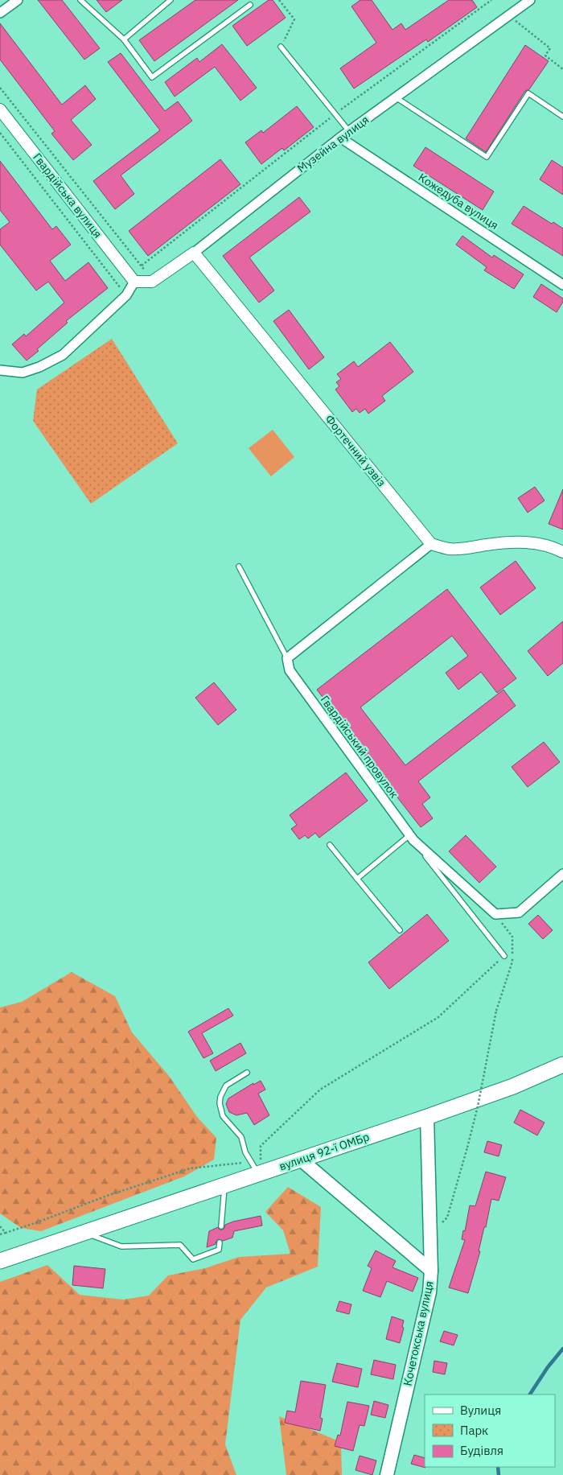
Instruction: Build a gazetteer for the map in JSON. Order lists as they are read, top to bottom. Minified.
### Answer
{"streets":{"highway":["вулиця 92-ї ОМБр"],"main road":["Кочетокська вулиця"],"street":["Музейна вулиця","Гвардійська вулиця","Кожедуба вулиця","Фортечний узвіз","Гвардійський провулок"]},"crossings":[["Музейна вулиця","Кожедуба вулиця"],["Музейна вулиця","Фортечний узвіз"],["вулиця 92-ї ОМБр","Кочетокська вулиця"]],"legend":["Вулиця","Парк","Будівля"]}
